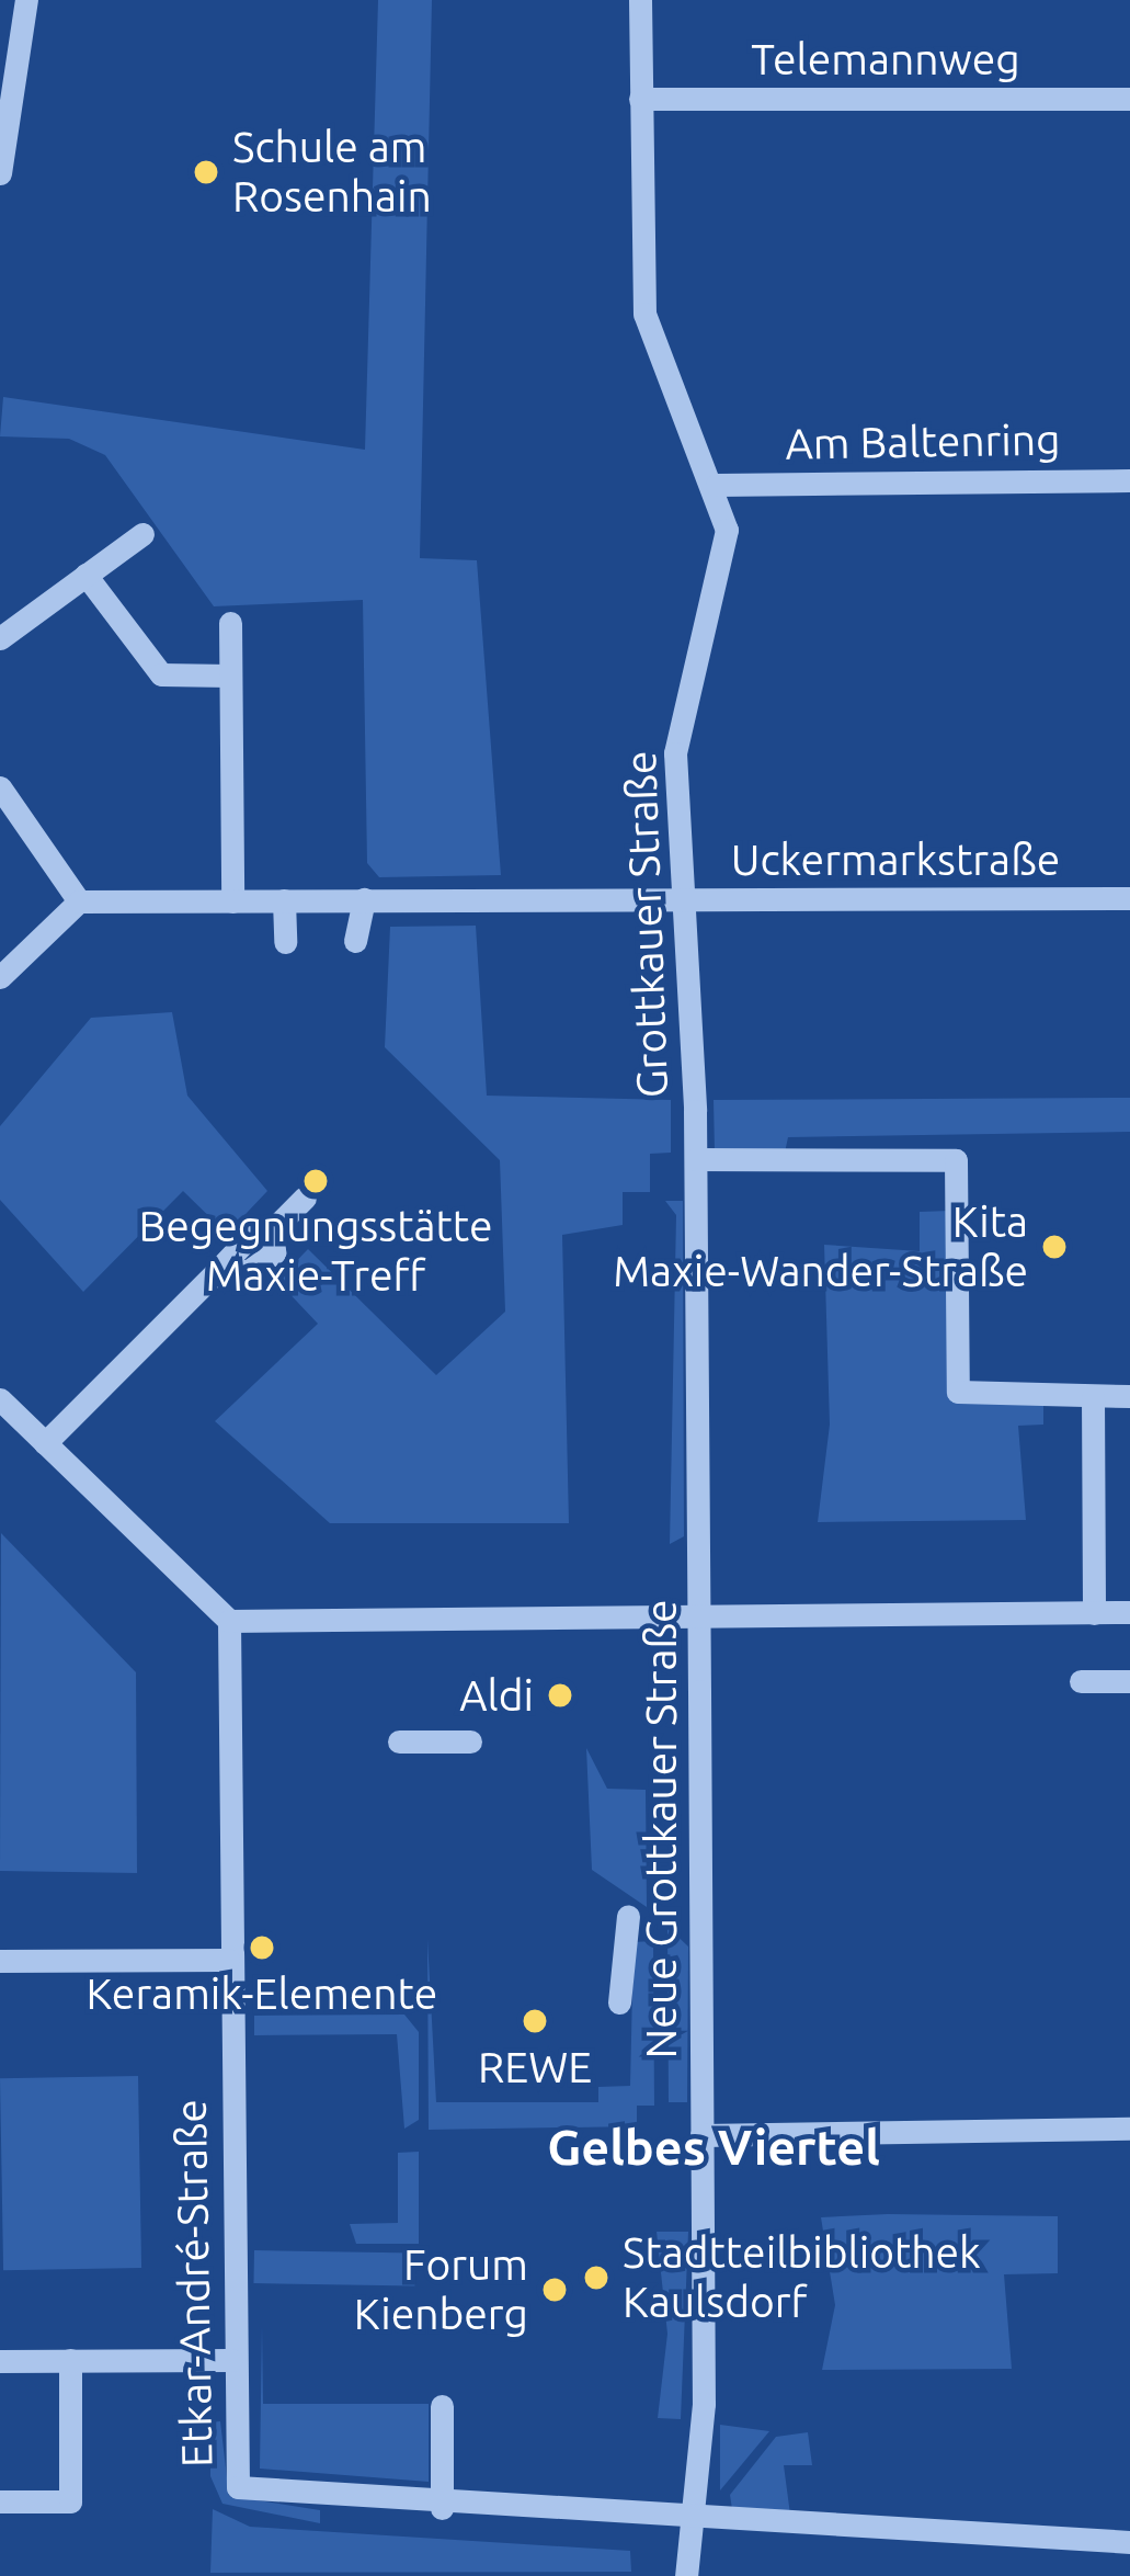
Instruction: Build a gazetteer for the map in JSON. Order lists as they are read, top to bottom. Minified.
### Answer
{"streets":{"street":["Telemannweg","Am Baltenring","Uckermarkstraße","Grottkauer Straße","Neue Grottkauer Straße","Etkar-André-Straße"]},"crossings":[["Telemannweg","Grottkauer Straße"],["Am Baltenring","Grottkauer Straße"],["Uckermarkstraße","Grottkauer Straße"],["Grottkauer Straße","Neue Grottkauer Straße"],["Neue Grottkauer Straße","Etkar-André-Straße"]],"districts":["Gelbes Viertel"],"places":["Schule am Rosenhain","Begegnungsstätte Maxie-Treff","Kita Maxie-Wander-Straße","Aldi","Keramik-Elemente","REWE","Stadtteilbibliothek Kaulsdorf","Forum Kienberg"]}
